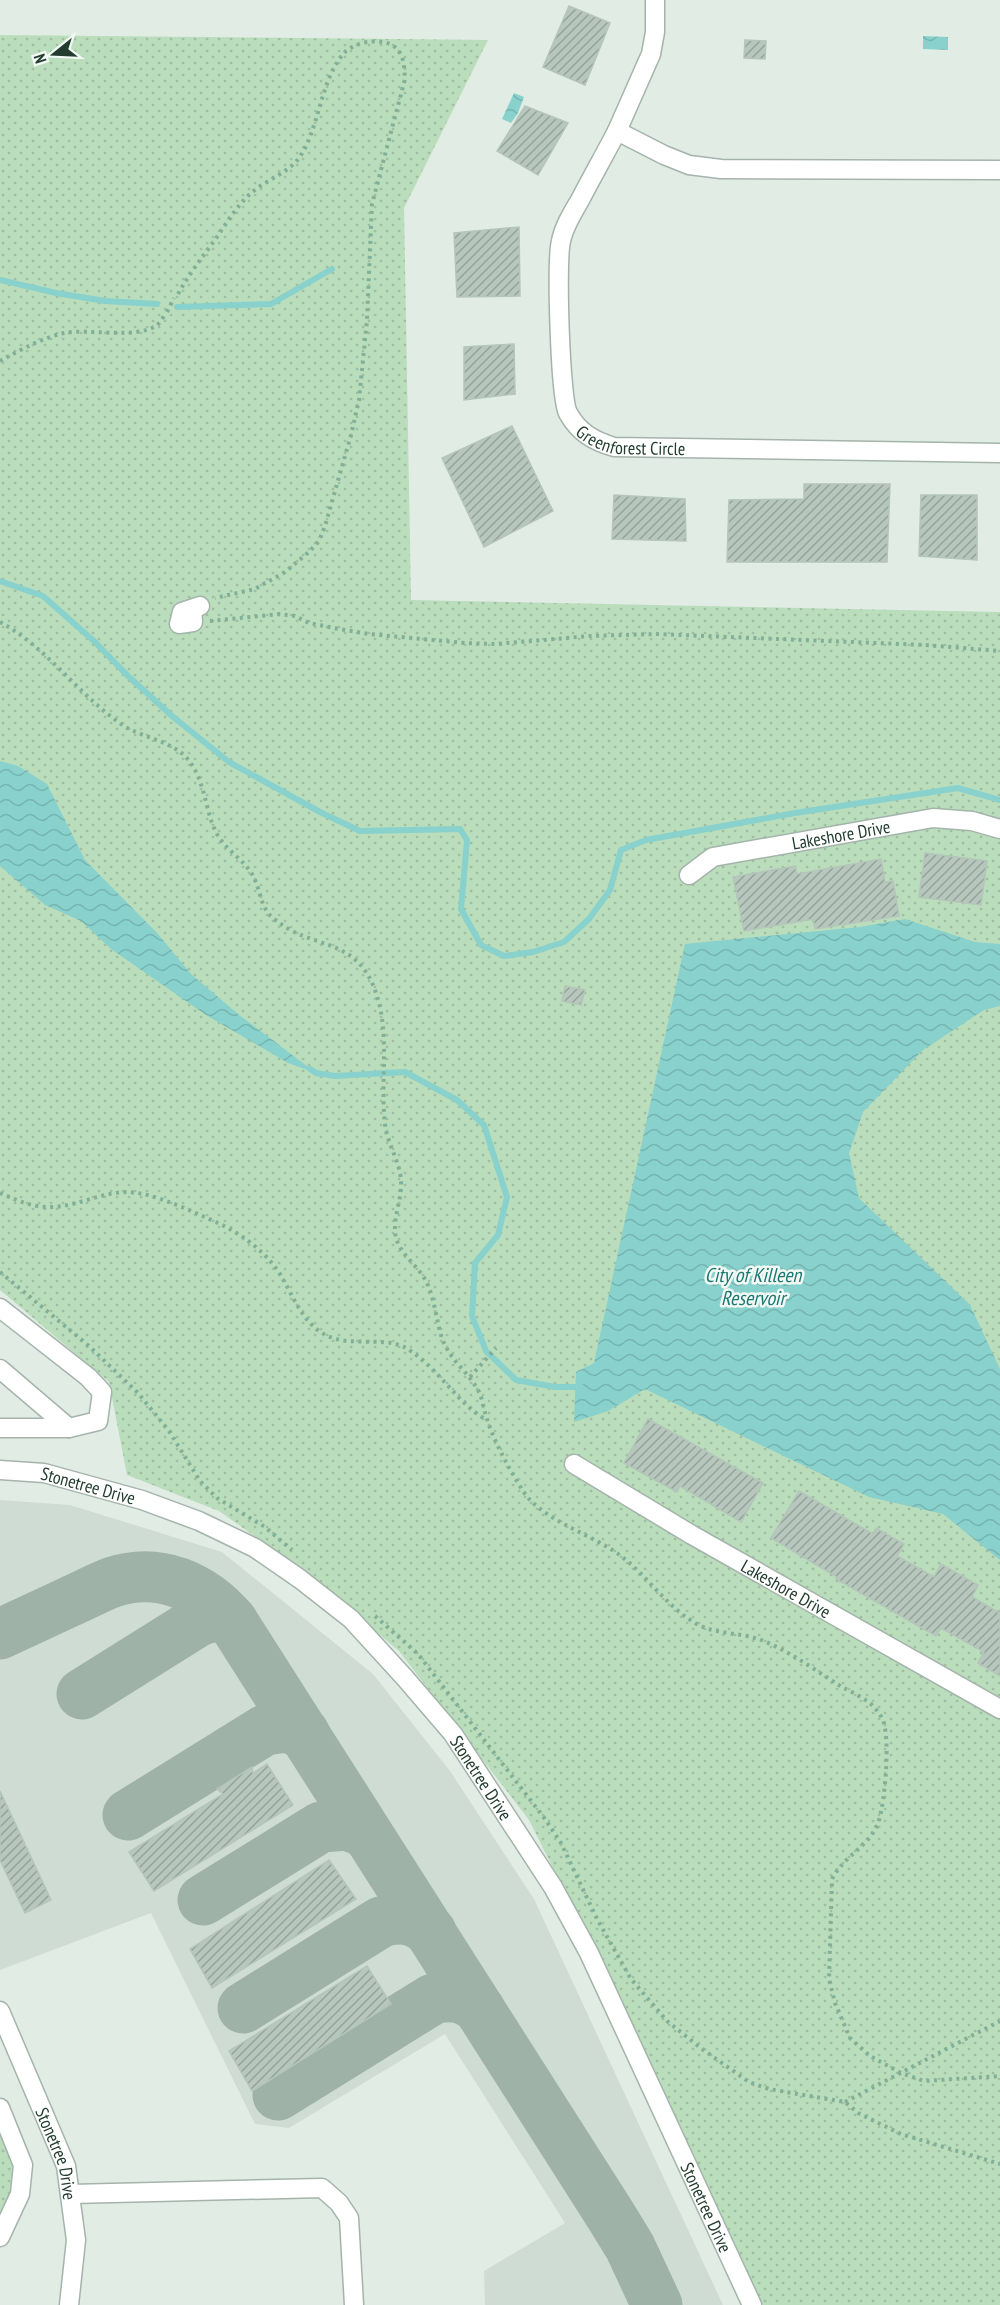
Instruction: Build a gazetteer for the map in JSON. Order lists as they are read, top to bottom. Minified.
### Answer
{"streets":{"street":["Greenforest Circle","Lakeshore Drive","Stonetree Drive"]},"water":["City of Killeen Reservoir"],"north":"left"}
